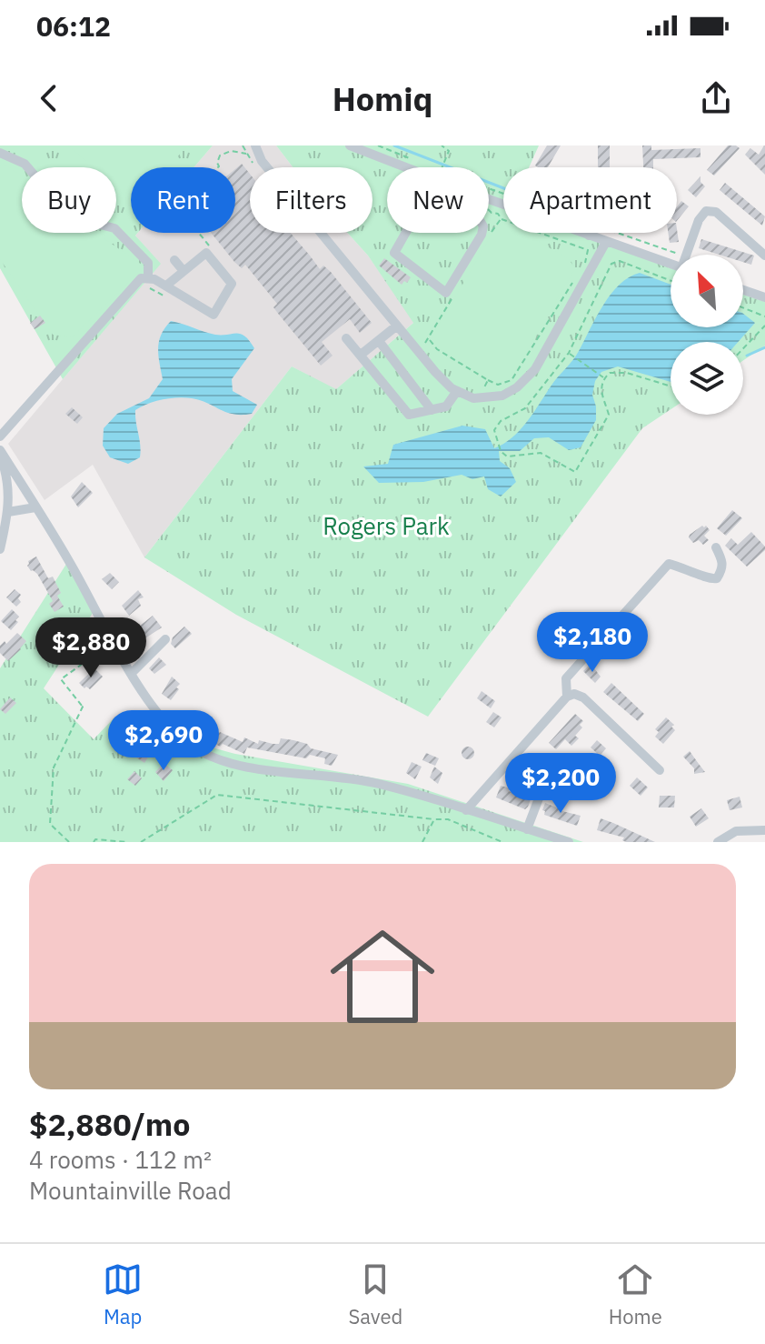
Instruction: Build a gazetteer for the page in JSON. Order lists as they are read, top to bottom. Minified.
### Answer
{"parks":["Rogers Park"],"north":"top left","page":{"status":"06:12","header":"Homiq","chip":["Buy","Rent","Filters","New","Apartment"],"price":["$2,180","$2,880","$2,690","$2,200"],"list":[{"name":"$2,880/mo","note":"4 rooms · 112 m² · Mountainville Road"}],"tabs":["Map","Saved","Home"]}}
